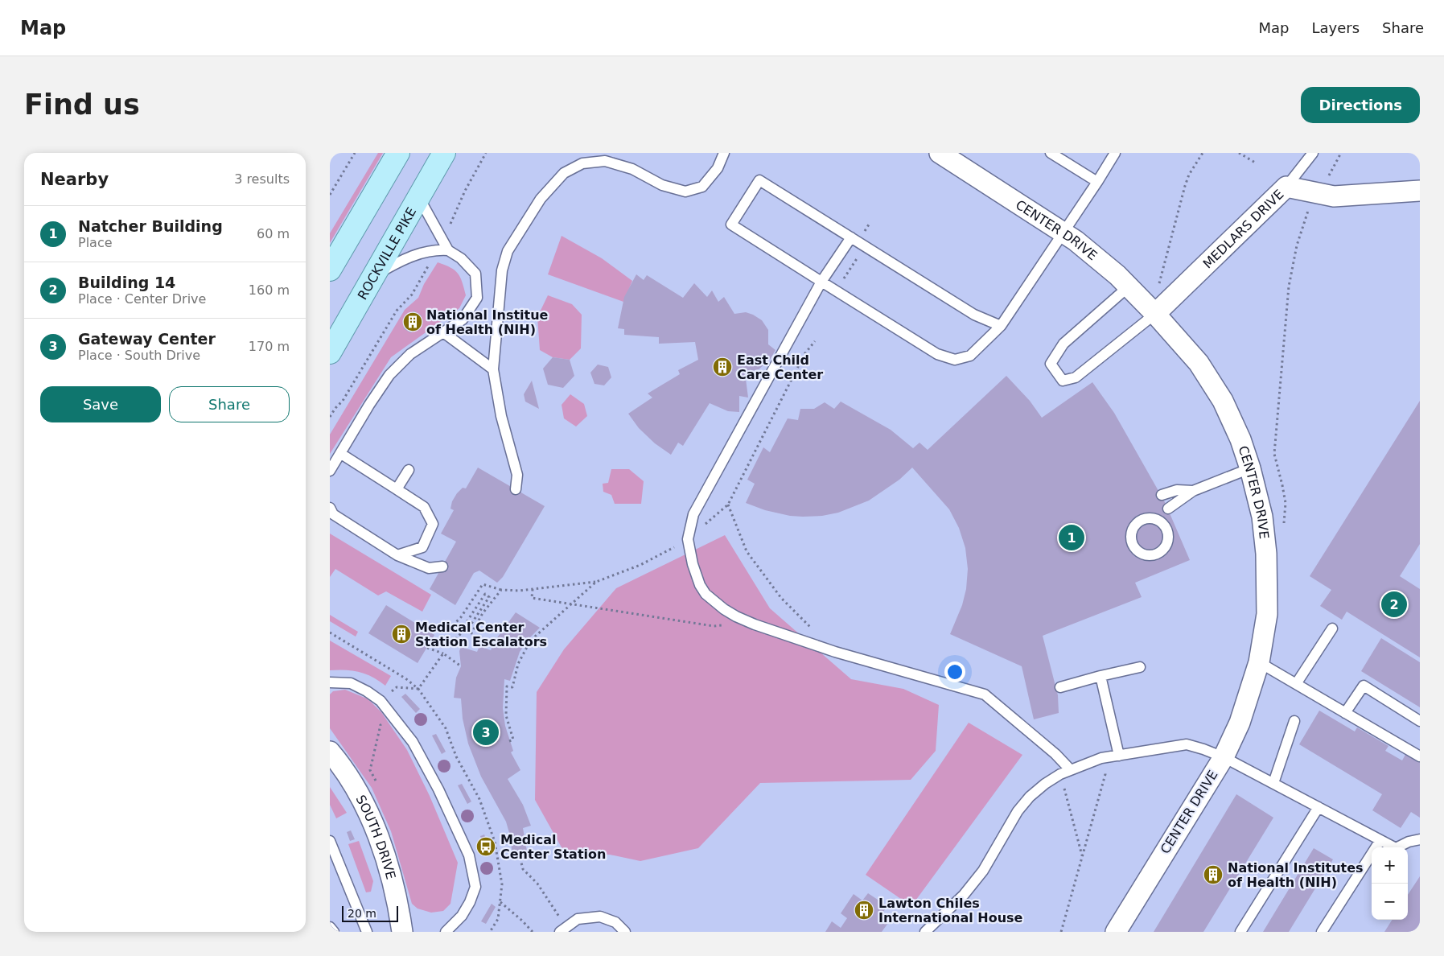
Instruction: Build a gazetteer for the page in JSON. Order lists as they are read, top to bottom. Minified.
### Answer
{"streets":{"main road":["ROCKVILLE PIKE"],"street":["MEDLARS DRIVE","CENTER DRIVE","SOUTH DRIVE"]},"crossings":[["MEDLARS DRIVE","CENTER DRIVE"]],"places":{"building":["National Institue of Health (NIH)","East Child Care Center","Medical Center Station Escalators","National Institutes of Health (NIH)","Lawton Chiles International House"],"bus stop":["Medical Center Station"]},"scale_bar":"20 m","page":{"header":"Map","nav":["Map","Layers","Share"],"buttons":["Directions",["Save","Share"]],"title":"Find us","heading":["Nearby","3 results"],"list":[{"mark":"1","name":"Natcher Building","note":"Place","value":"60 m"},{"mark":"2","name":"Building 14","note":"Place · Center Drive","value":"160 m"},{"mark":"3","name":"Gateway Center","note":"Place · South Drive","value":"170 m"}],"pins":["1","2","3"],"map_buttons":["+","−"],"scale":"20 m"}}
